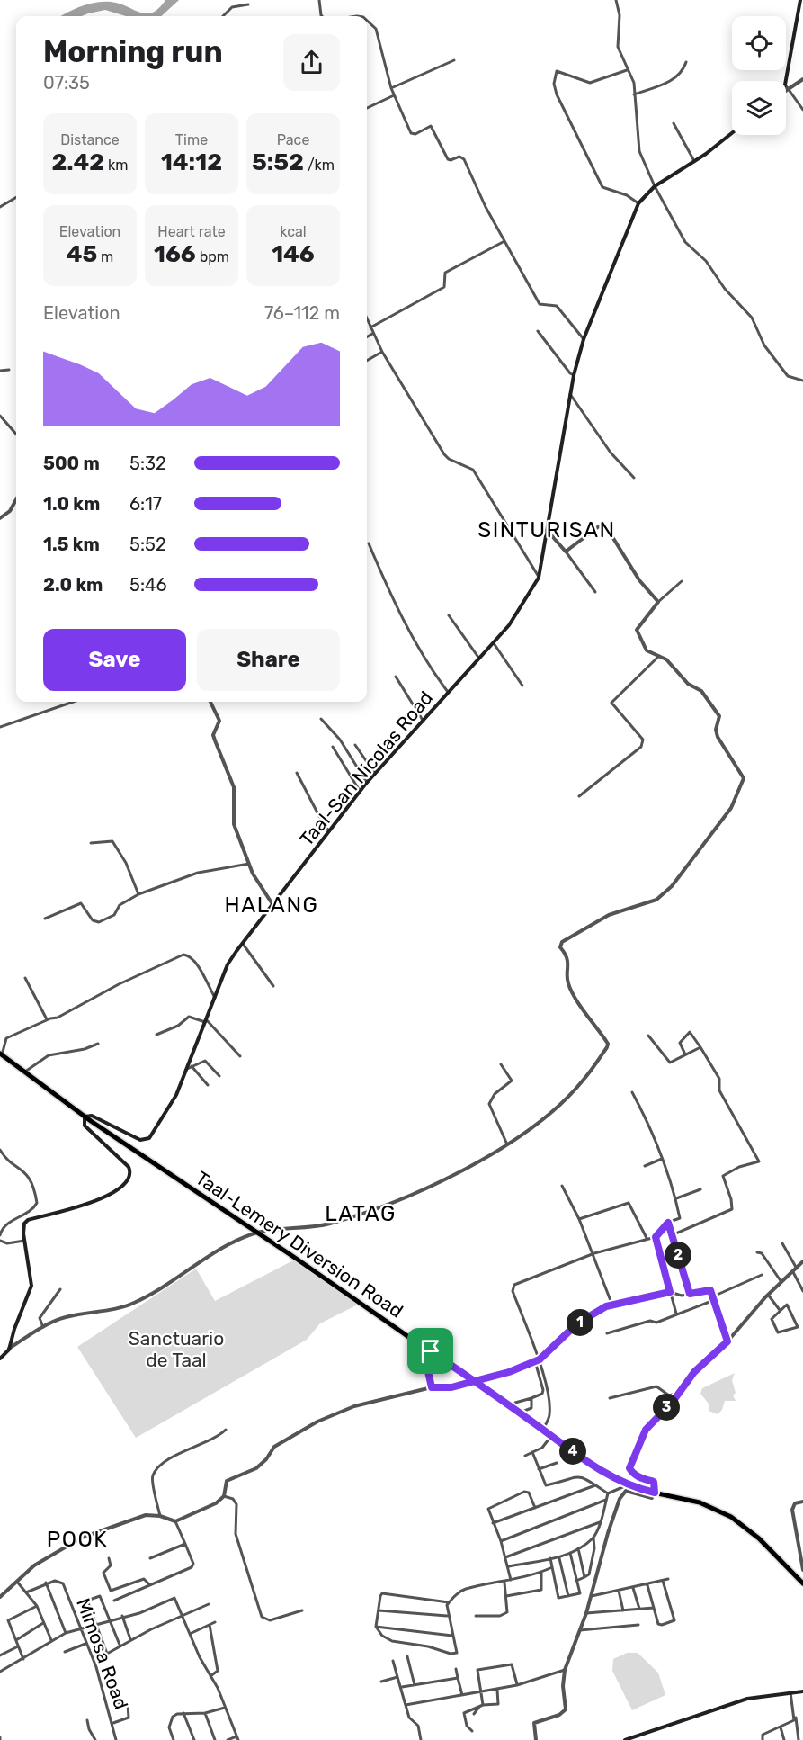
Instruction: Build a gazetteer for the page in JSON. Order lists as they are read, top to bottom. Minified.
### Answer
{"streets":{"main road":["Taal-San Nicolas Road","Taal-Lemery Diversion Road"],"street":["Mimosa Road"]},"crossings":[["Taal-San Nicolas Road","Taal-Lemery Diversion Road"]],"districts":["SINTURISAN","HALANG","LATAG","POOK"],"parks":["Sanctuario de Taal"],"page":{"heading":["Morning run","07:35"],"stats":[["Distance","2.42 km"],["Time","14:12"],["Pace","5:52 /km"],["Elevation","45 m"],["Heart rate","166 bpm"],["kcal","146"]],"chart":["Elevation","76–112 m"],"list":[{"name":"500 m","note":"5:32"},{"name":"1.0 km","note":"6:17"},{"name":"1.5 km","note":"5:52"},{"name":"2.0 km","note":"5:46"}],"buttons":["Save","Share"],"pins":["2","1","3","4"]}}
